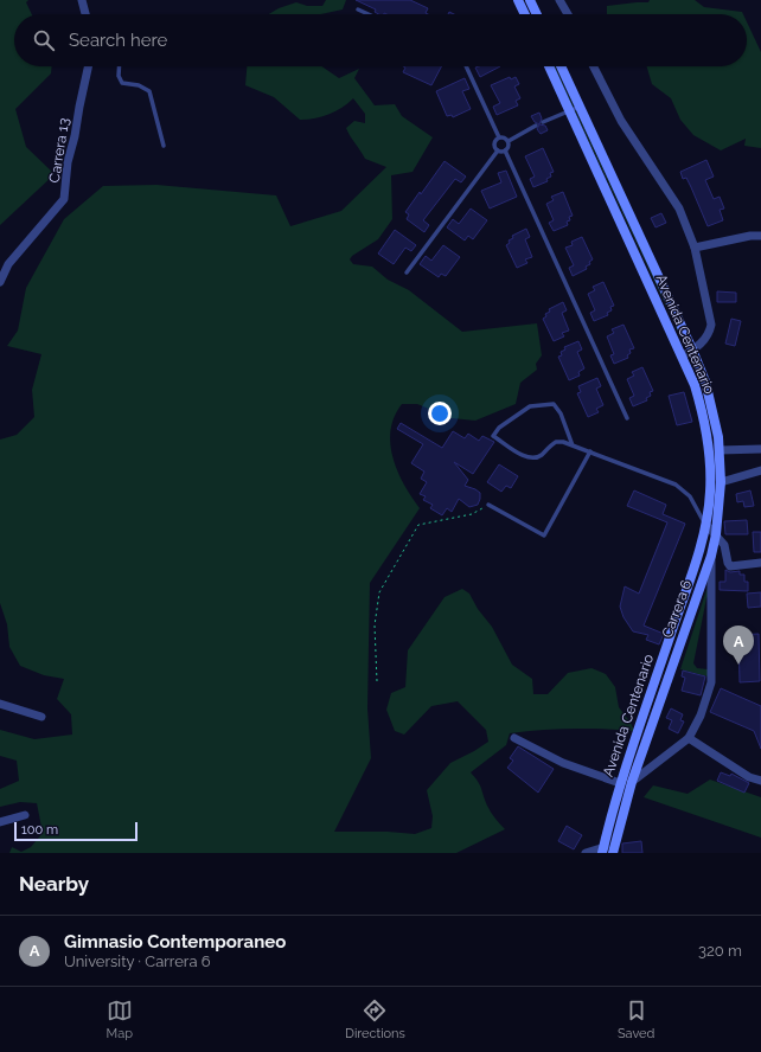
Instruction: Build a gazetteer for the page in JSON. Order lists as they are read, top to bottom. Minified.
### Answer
{"streets":{"main road":["Avenida Centenario","Carrera 6"],"street":["Carrera 13"]},"scale_bar":"100 m","page":{"search":"Search here","pins":"A","scale":"100 m","heading":"Nearby","list":[{"mark":"A","name":"Gimnasio Contemporaneo","note":"University · Carrera 6","value":"320 m"}],"nav":["Map","Directions","Saved"]}}
